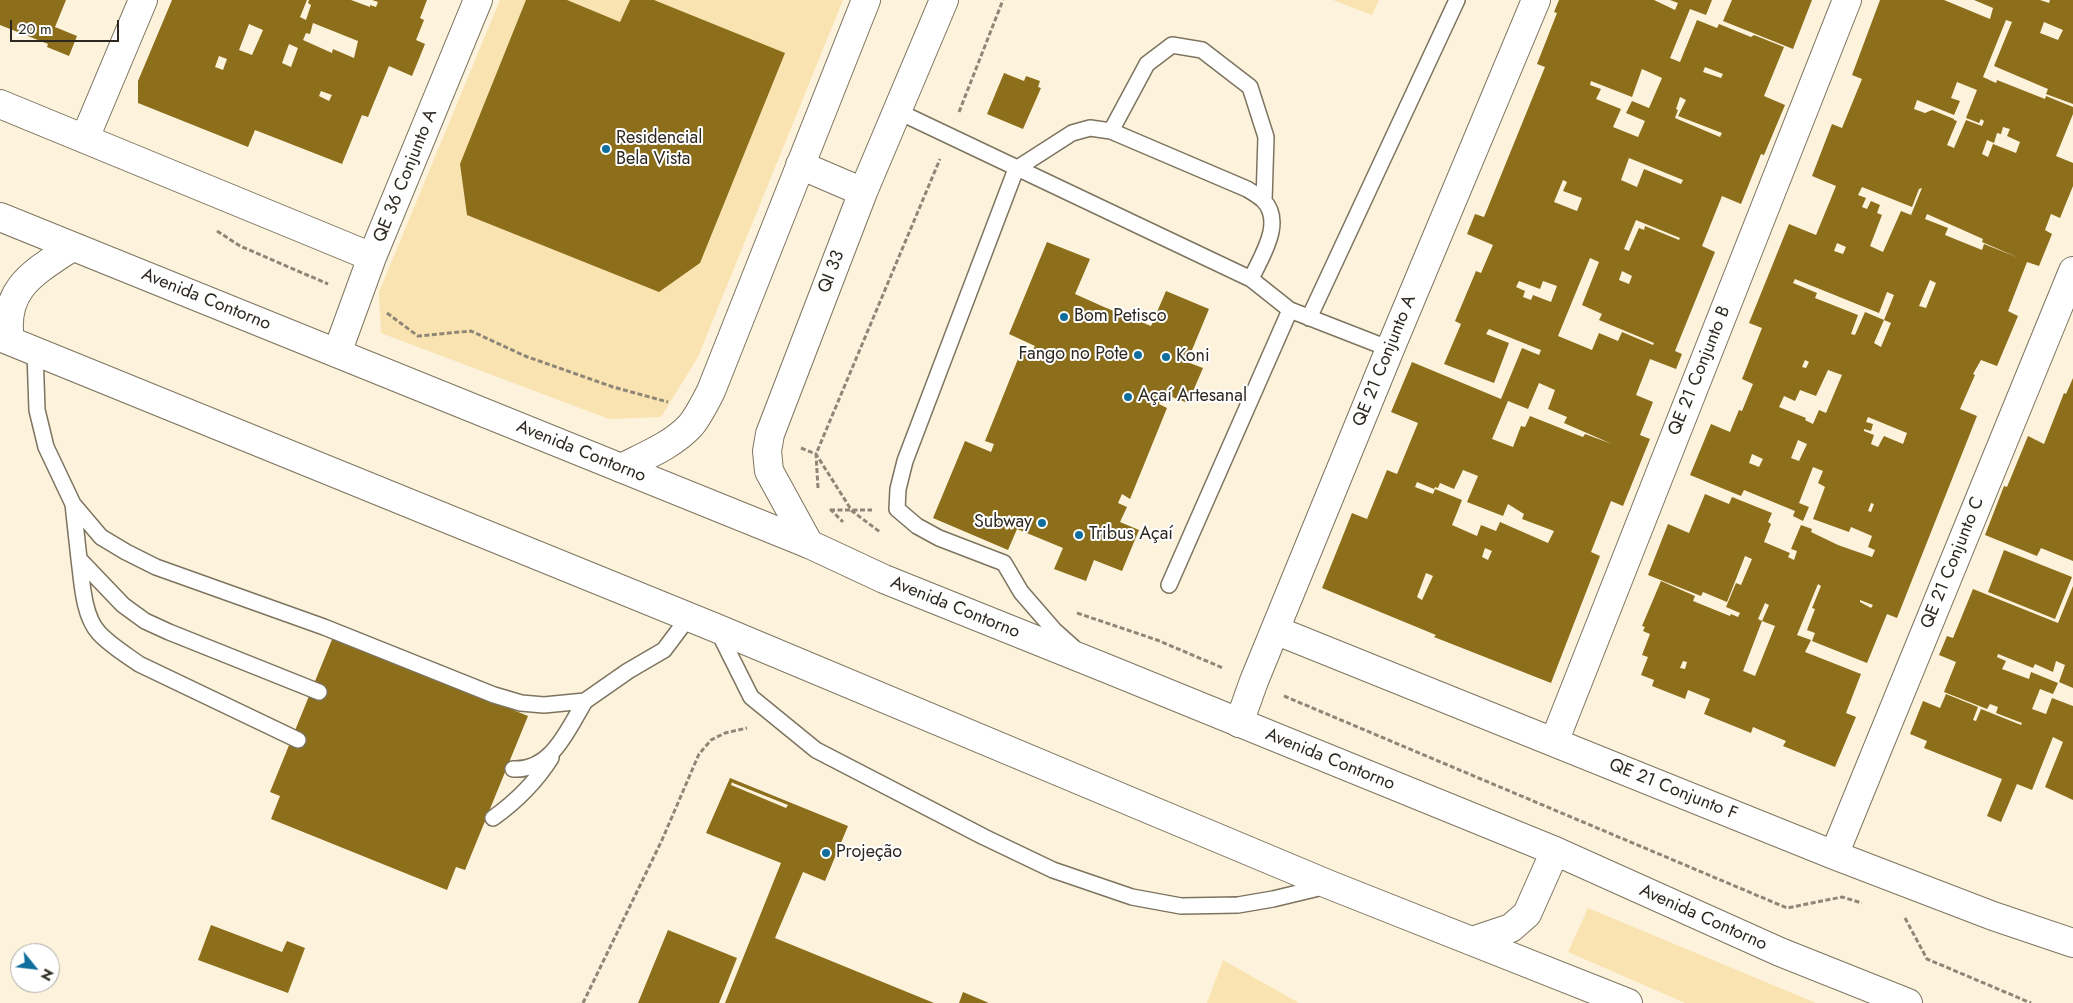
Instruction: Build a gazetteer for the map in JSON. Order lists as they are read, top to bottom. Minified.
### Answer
{"streets":{"street":["QE 36 Conjunto A","QI 33","Avenida Contorno","QE 21 Conjunto A","QE 21 Conjunto B","QE 21 Conjunto C","QE 21 Conjunto F"]},"crossings":[["QE 36 Conjunto A","Avenida Contorno"],["QI 33","Avenida Contorno"],["Avenida Contorno","QE 21 Conjunto A"],["QE 21 Conjunto A","QE 21 Conjunto F"],["QE 21 Conjunto B","QE 21 Conjunto F"],["QE 21 Conjunto C","QE 21 Conjunto F"]],"places":["Residencial Bela Vista","Bom Petisco","Fango no Pote","Koni","Açaí Artesanal","Subway","Tribus Açaí","Projeção"],"scale_bar":"20 m","north":"bottom right"}
